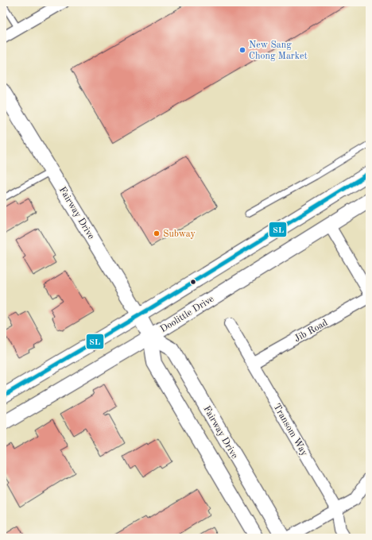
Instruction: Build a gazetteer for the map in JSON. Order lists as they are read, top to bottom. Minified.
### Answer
{"streets":{"street":["Fairway Drive","Doolittle Drive","Jib Road","Transom Way"]},"crossings":[["Fairway Drive","Doolittle Drive"],["Jib Road","Transom Way"]],"places":["New Sang Chong Market","Subway"],"lines":["transit line SL"]}
